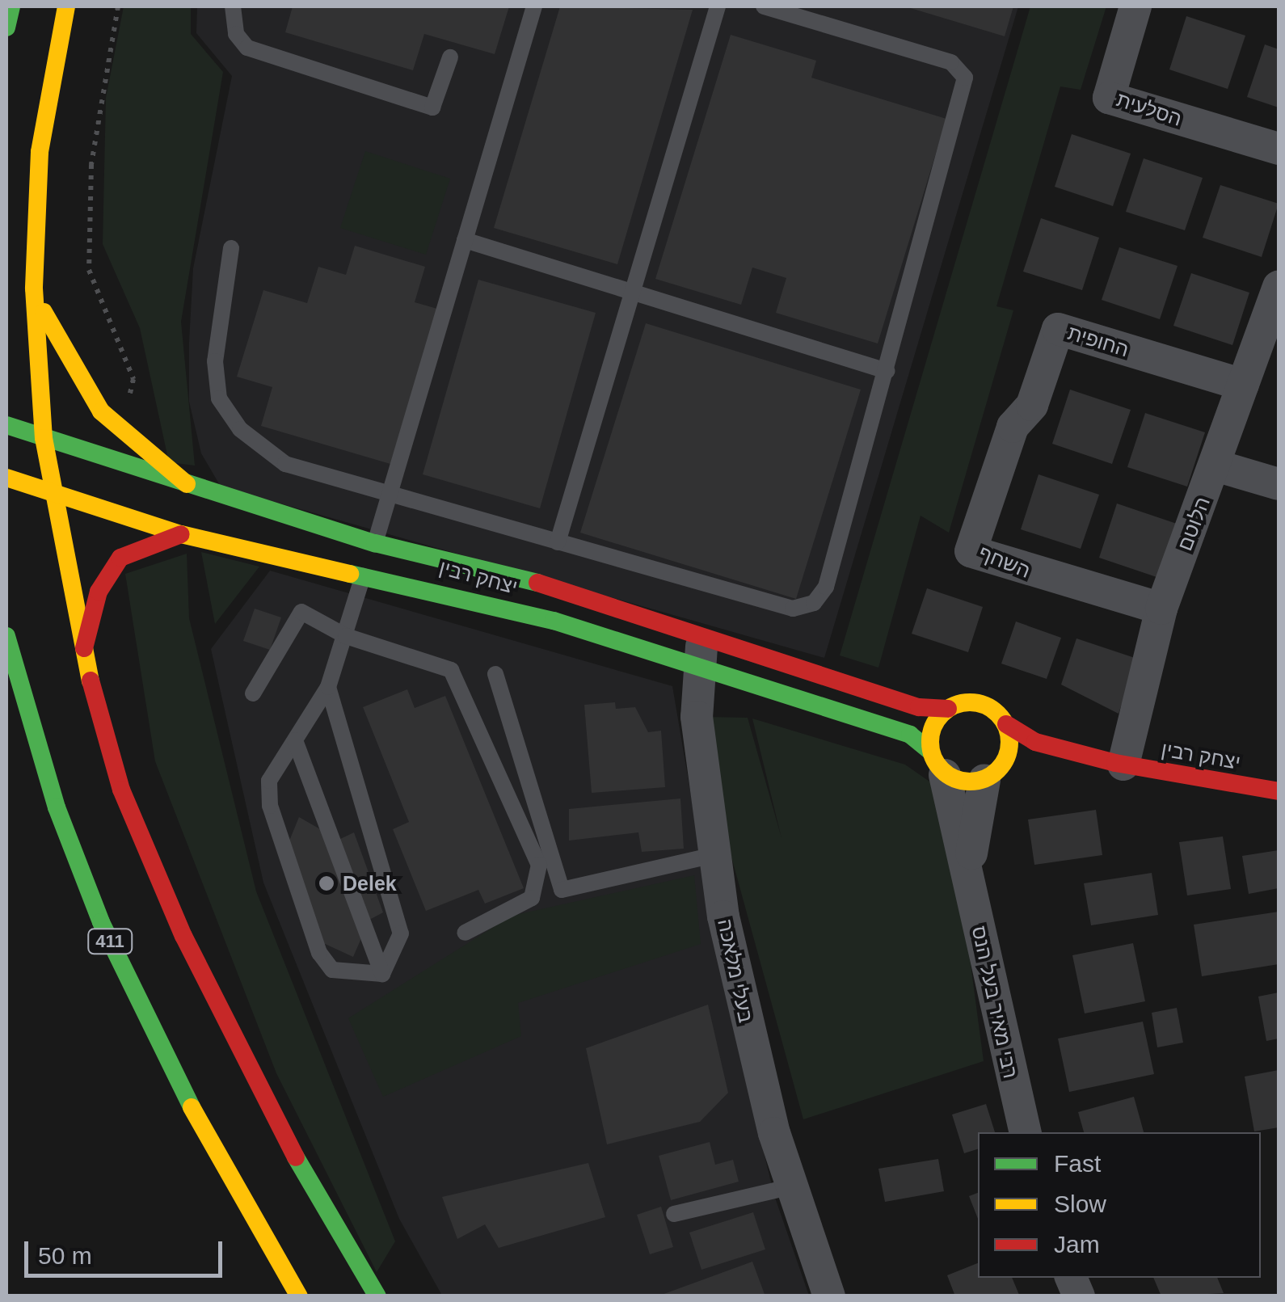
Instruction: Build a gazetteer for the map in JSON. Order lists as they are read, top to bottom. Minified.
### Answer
{"streets":{"street":["הסלעית","החופית","הלוטם","השחף","יצחק רבין","411","בעלי מלאכה","רבי מאיר בעל הנס"]},"crossings":[["החופית","הלוטם"],["החופית","השחף"],["הלוטם","השחף"],["הלוטם","יצחק רבין"],["יצחק רבין","בעלי מלאכה"],["יצחק רבין","רבי מאיר בעל הנס"]],"places":["Delek"],"legend":["Fast","Slow","Jam"],"scale_bar":"50 m"}
